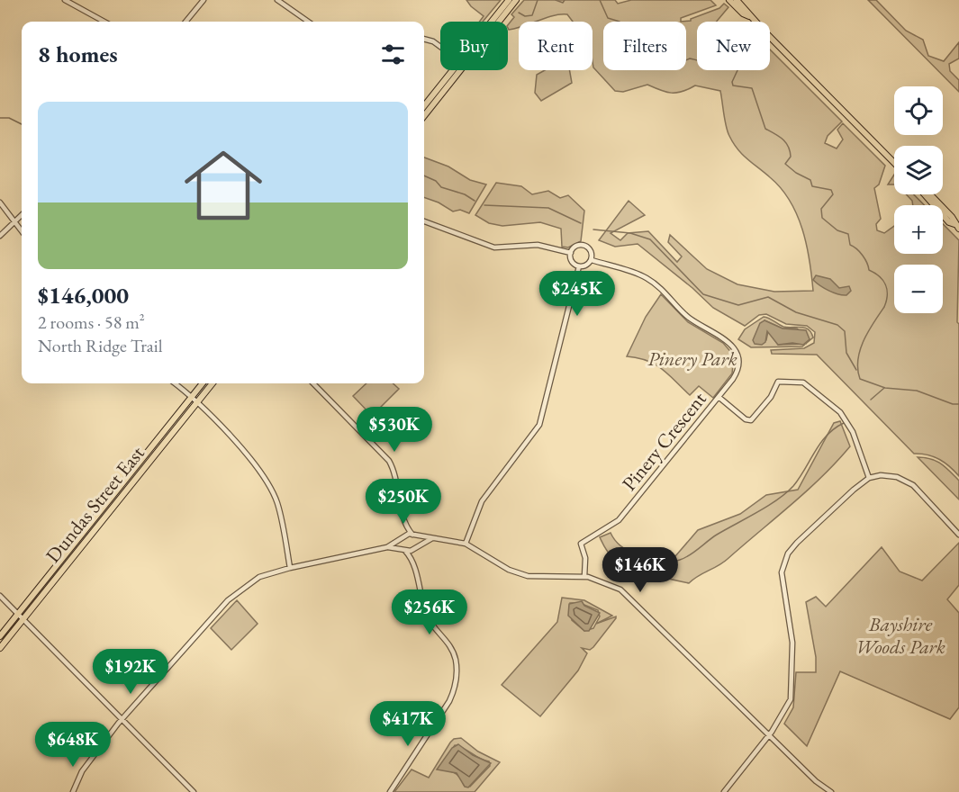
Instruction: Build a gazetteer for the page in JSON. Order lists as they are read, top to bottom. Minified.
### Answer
{"streets":{"main road":["Dundas Street East"],"street":["Pinery Crescent"]},"parks":["Pinery Park","Bayshire Woods Park"],"page":{"chip":["Buy","Rent","Filters","New"],"heading":"8 homes","map_buttons":["+","−"],"list":[{"name":"$146,000","note":"2 rooms · 58 m² · North Ridge Trail"}],"price":["$245K","$530K","$250K","$146K","$256K","$192K","$417K","$648K"]}}
